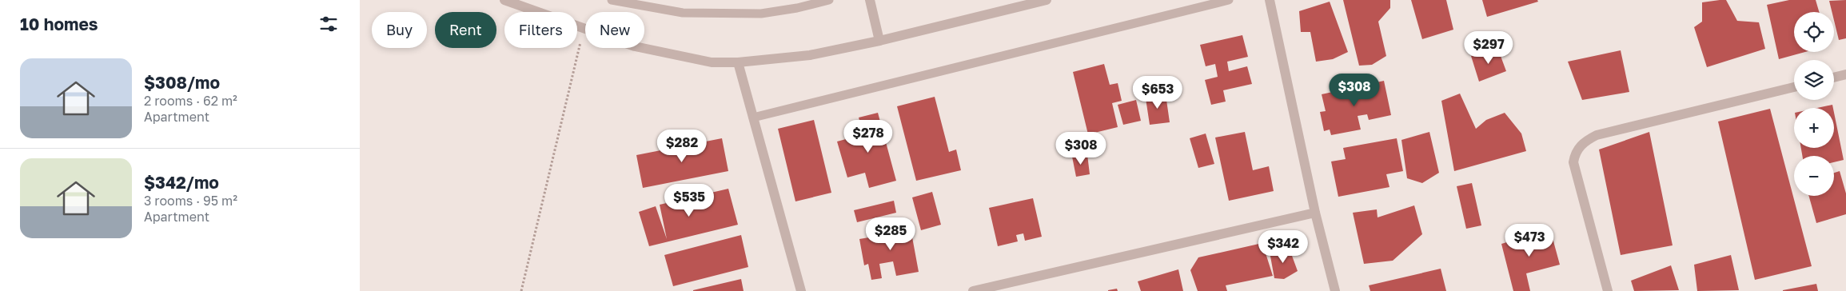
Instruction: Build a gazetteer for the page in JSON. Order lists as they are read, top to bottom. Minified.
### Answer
{"page":{"heading":"10 homes","map_buttons":["+","−"],"chip":["Buy","Rent","Filters","New"],"price":["$297","$308","$653","$278","$282","$308","$535","$285","$473","$342"],"list":[{"name":"$308/mo","note":"2 rooms · 62 m² · Apartment"},{"name":"$342/mo","note":"3 rooms · 95 m² · Apartment"}]}}
